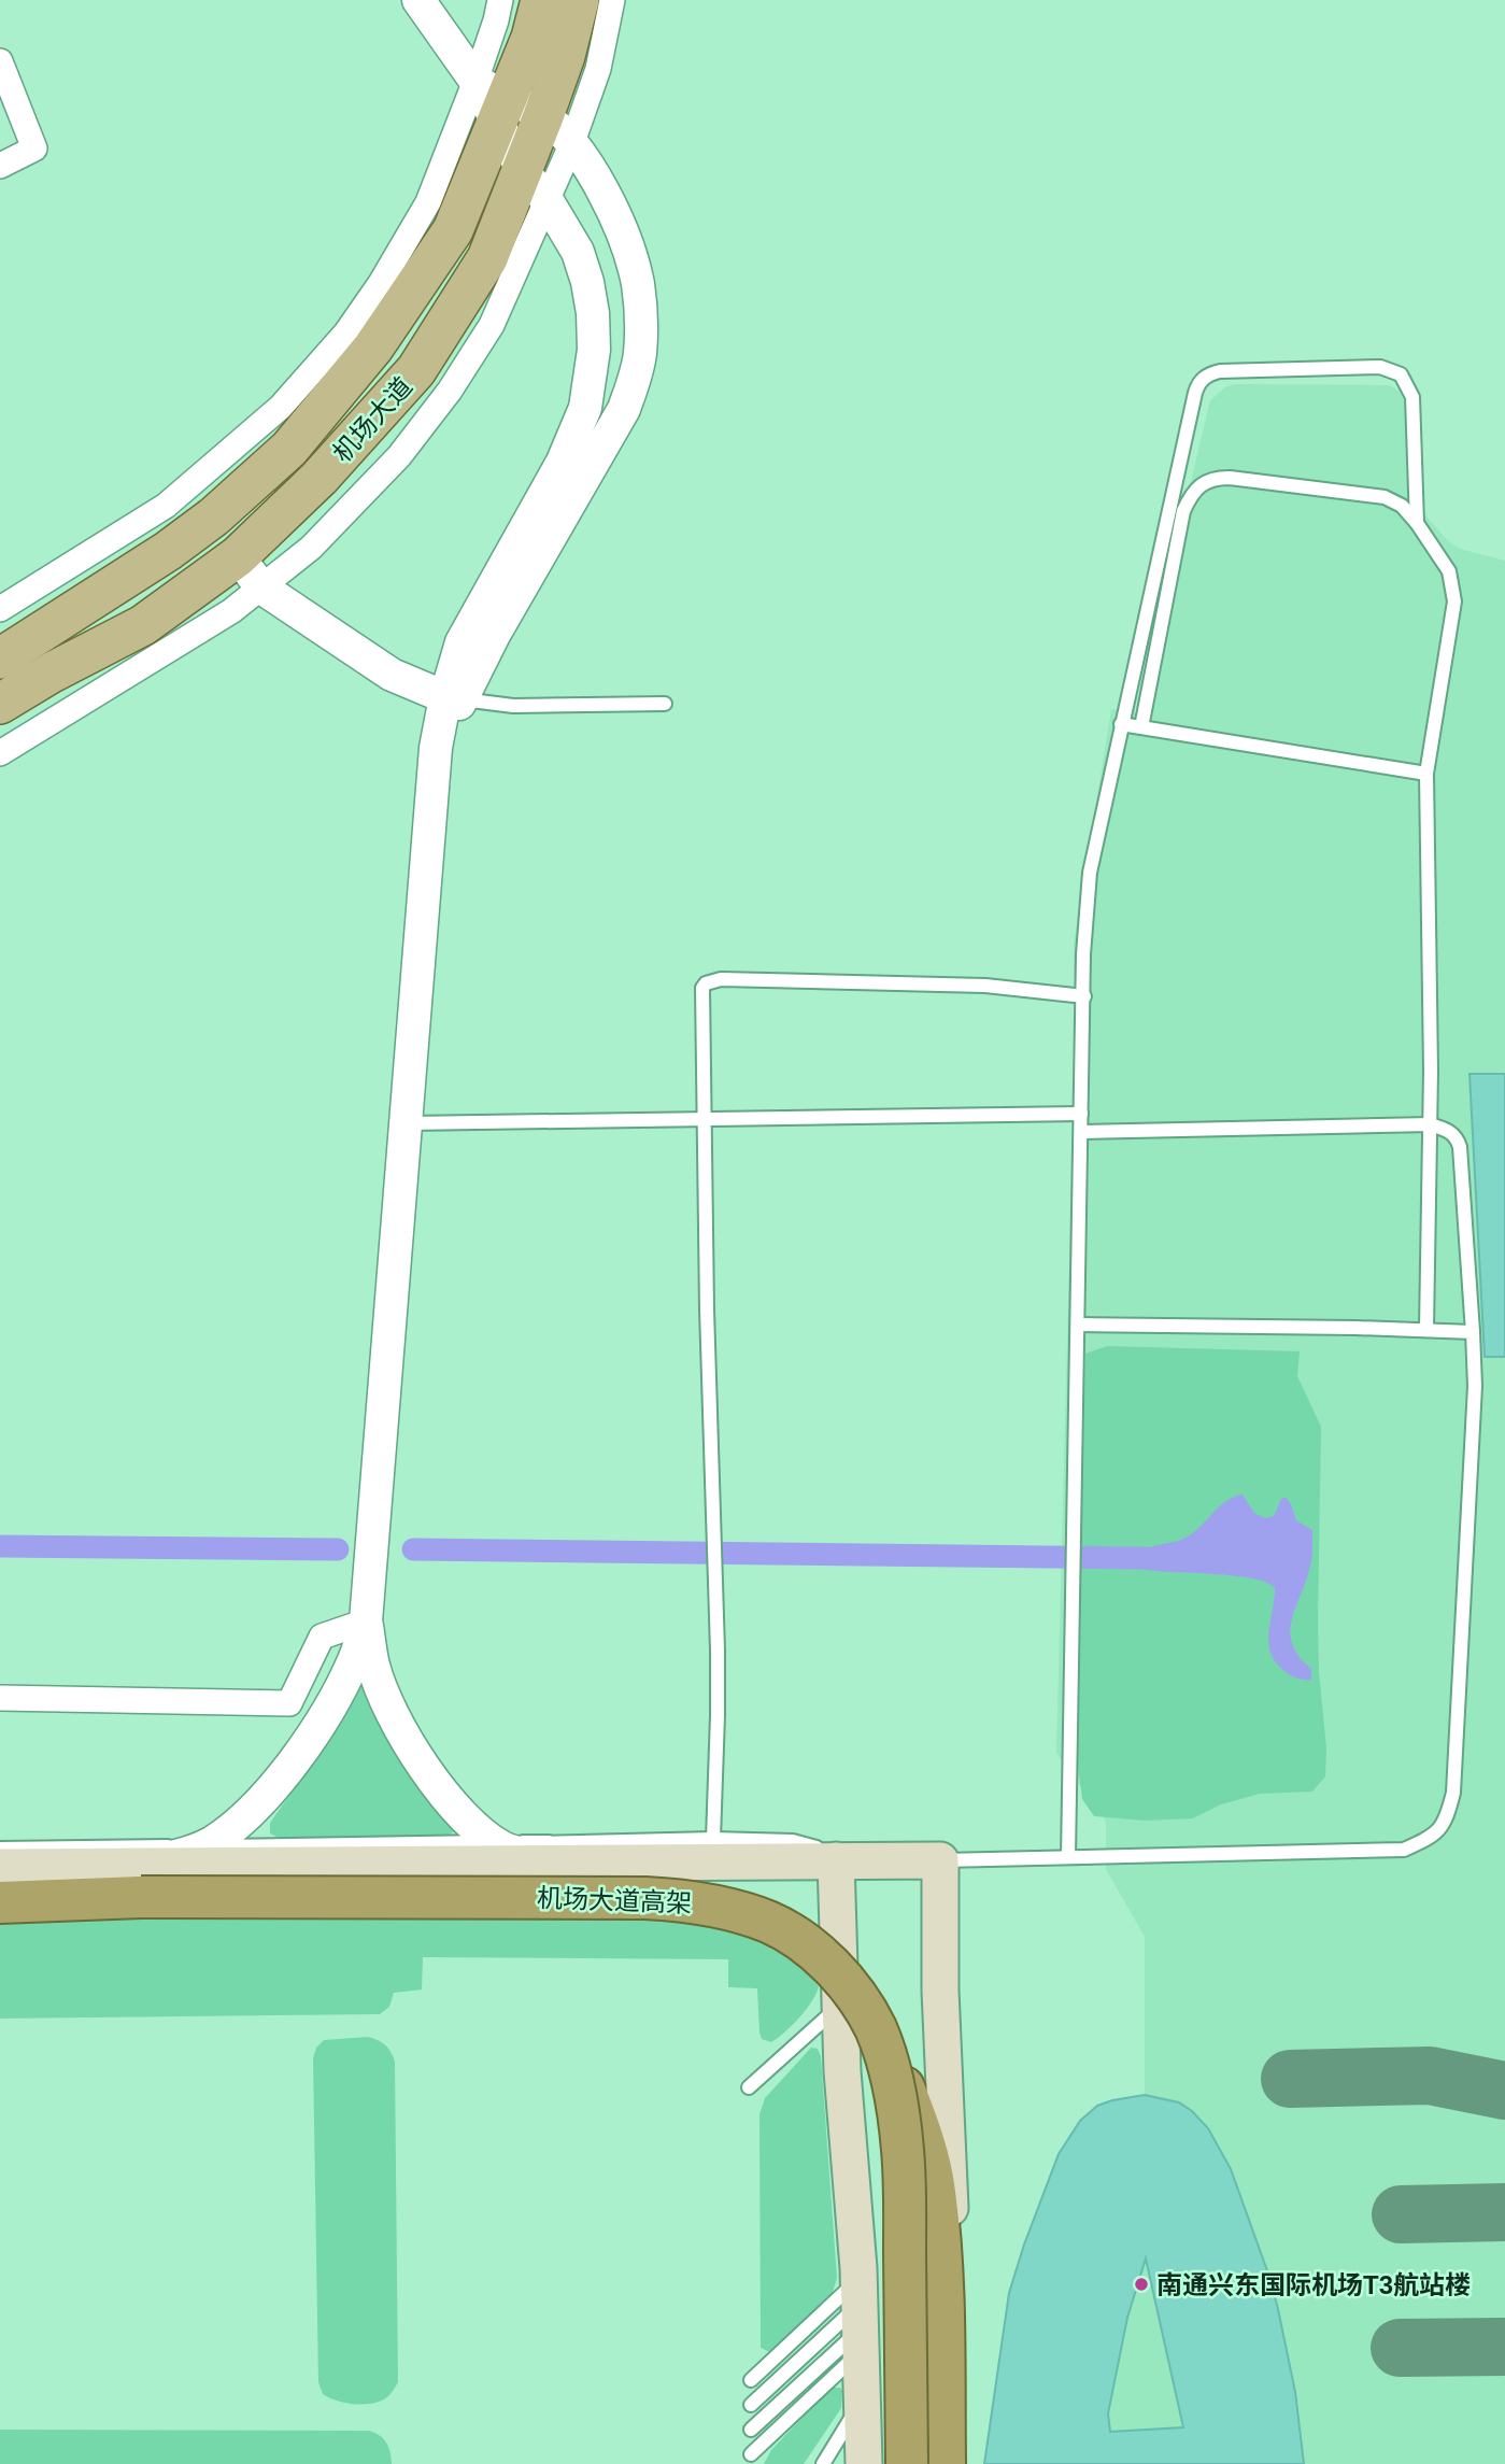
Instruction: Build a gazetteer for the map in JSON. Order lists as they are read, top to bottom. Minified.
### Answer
{"streets":{"highway":["机场大道高架"],"main road":["机场大道"]},"places":["南通兴东国际机场T3航站楼"]}
